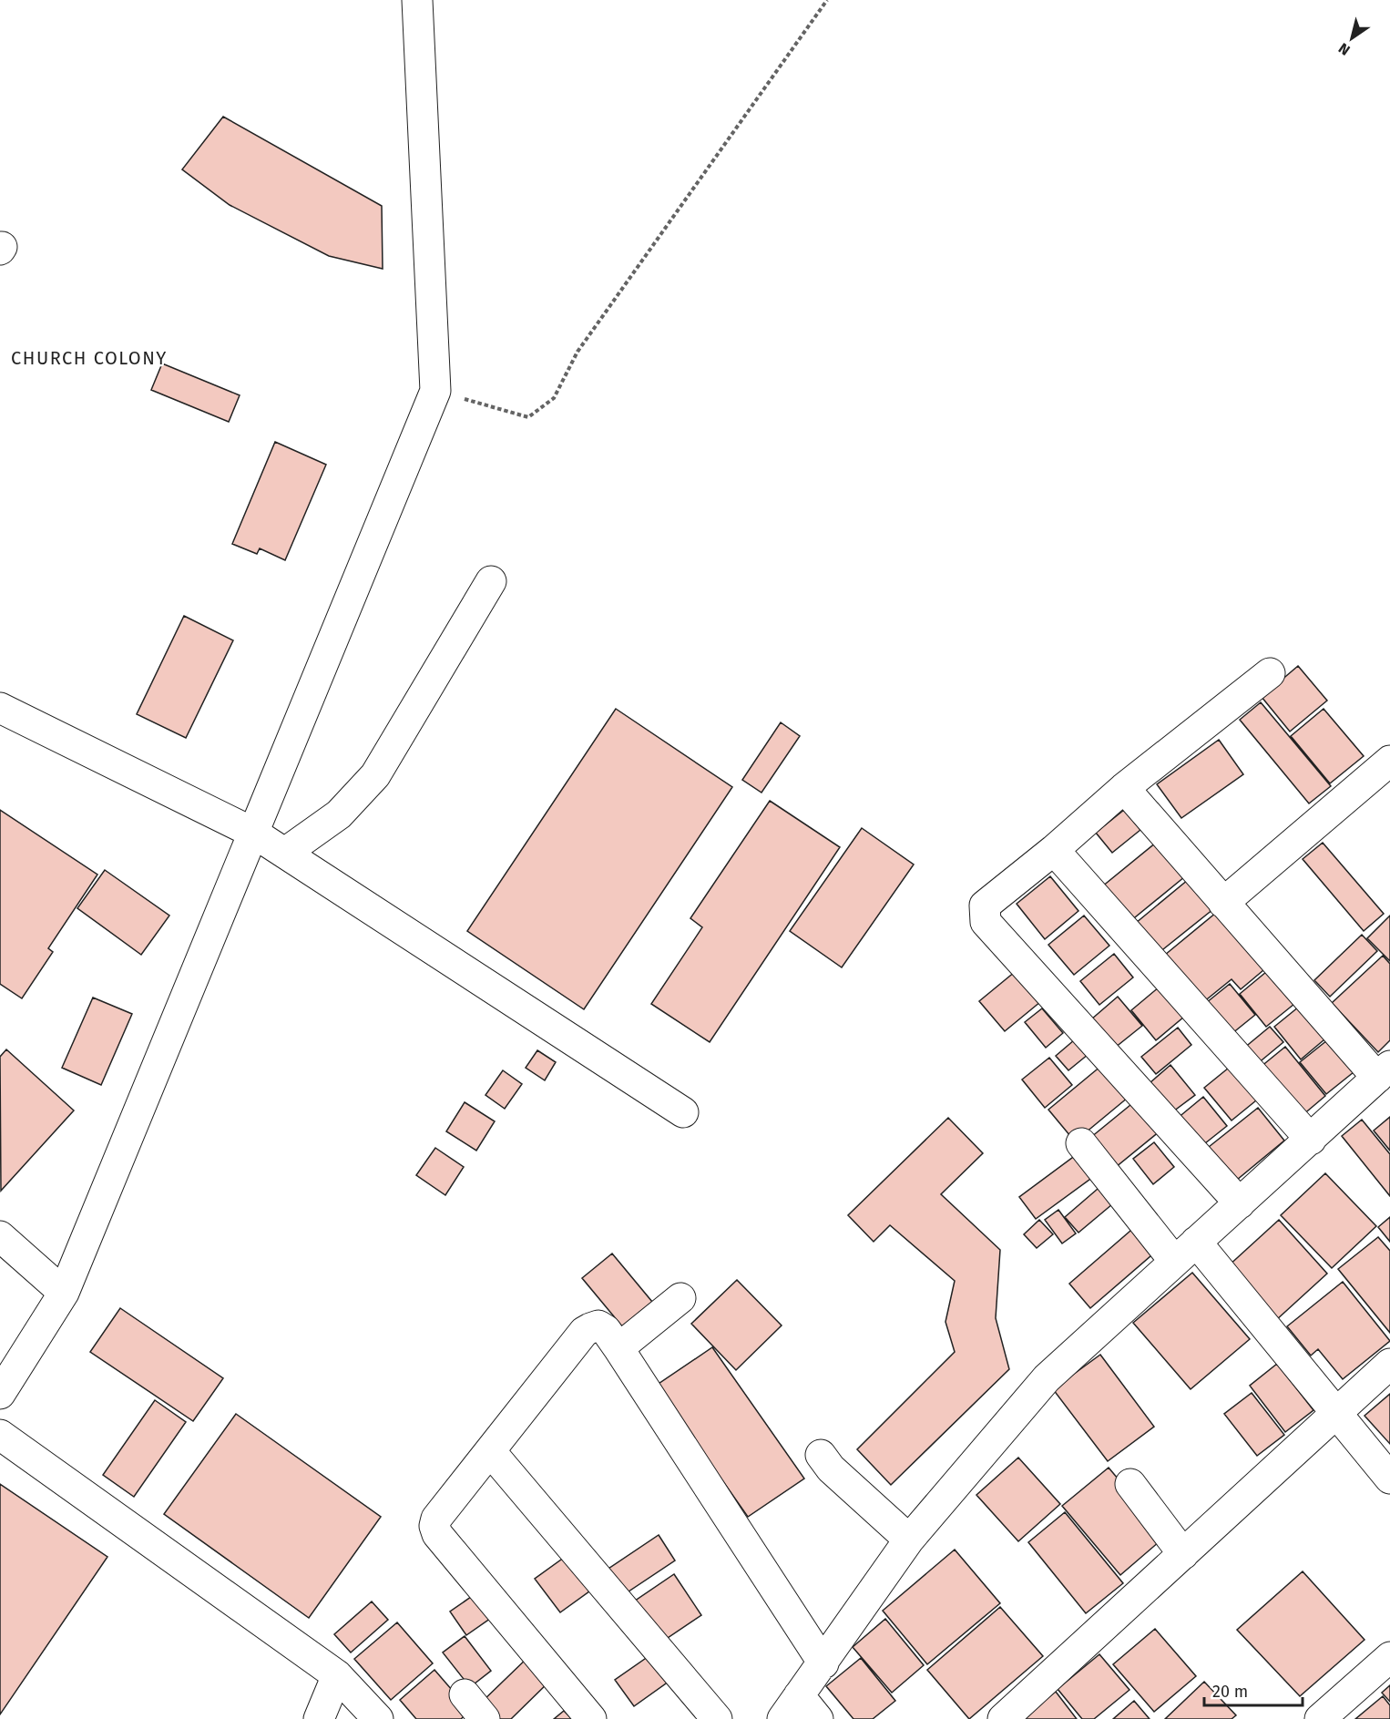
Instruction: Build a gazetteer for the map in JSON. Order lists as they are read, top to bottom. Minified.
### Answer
{"districts":["CHURCH COLONY"],"scale_bar":"20 m","north":"bottom left"}
